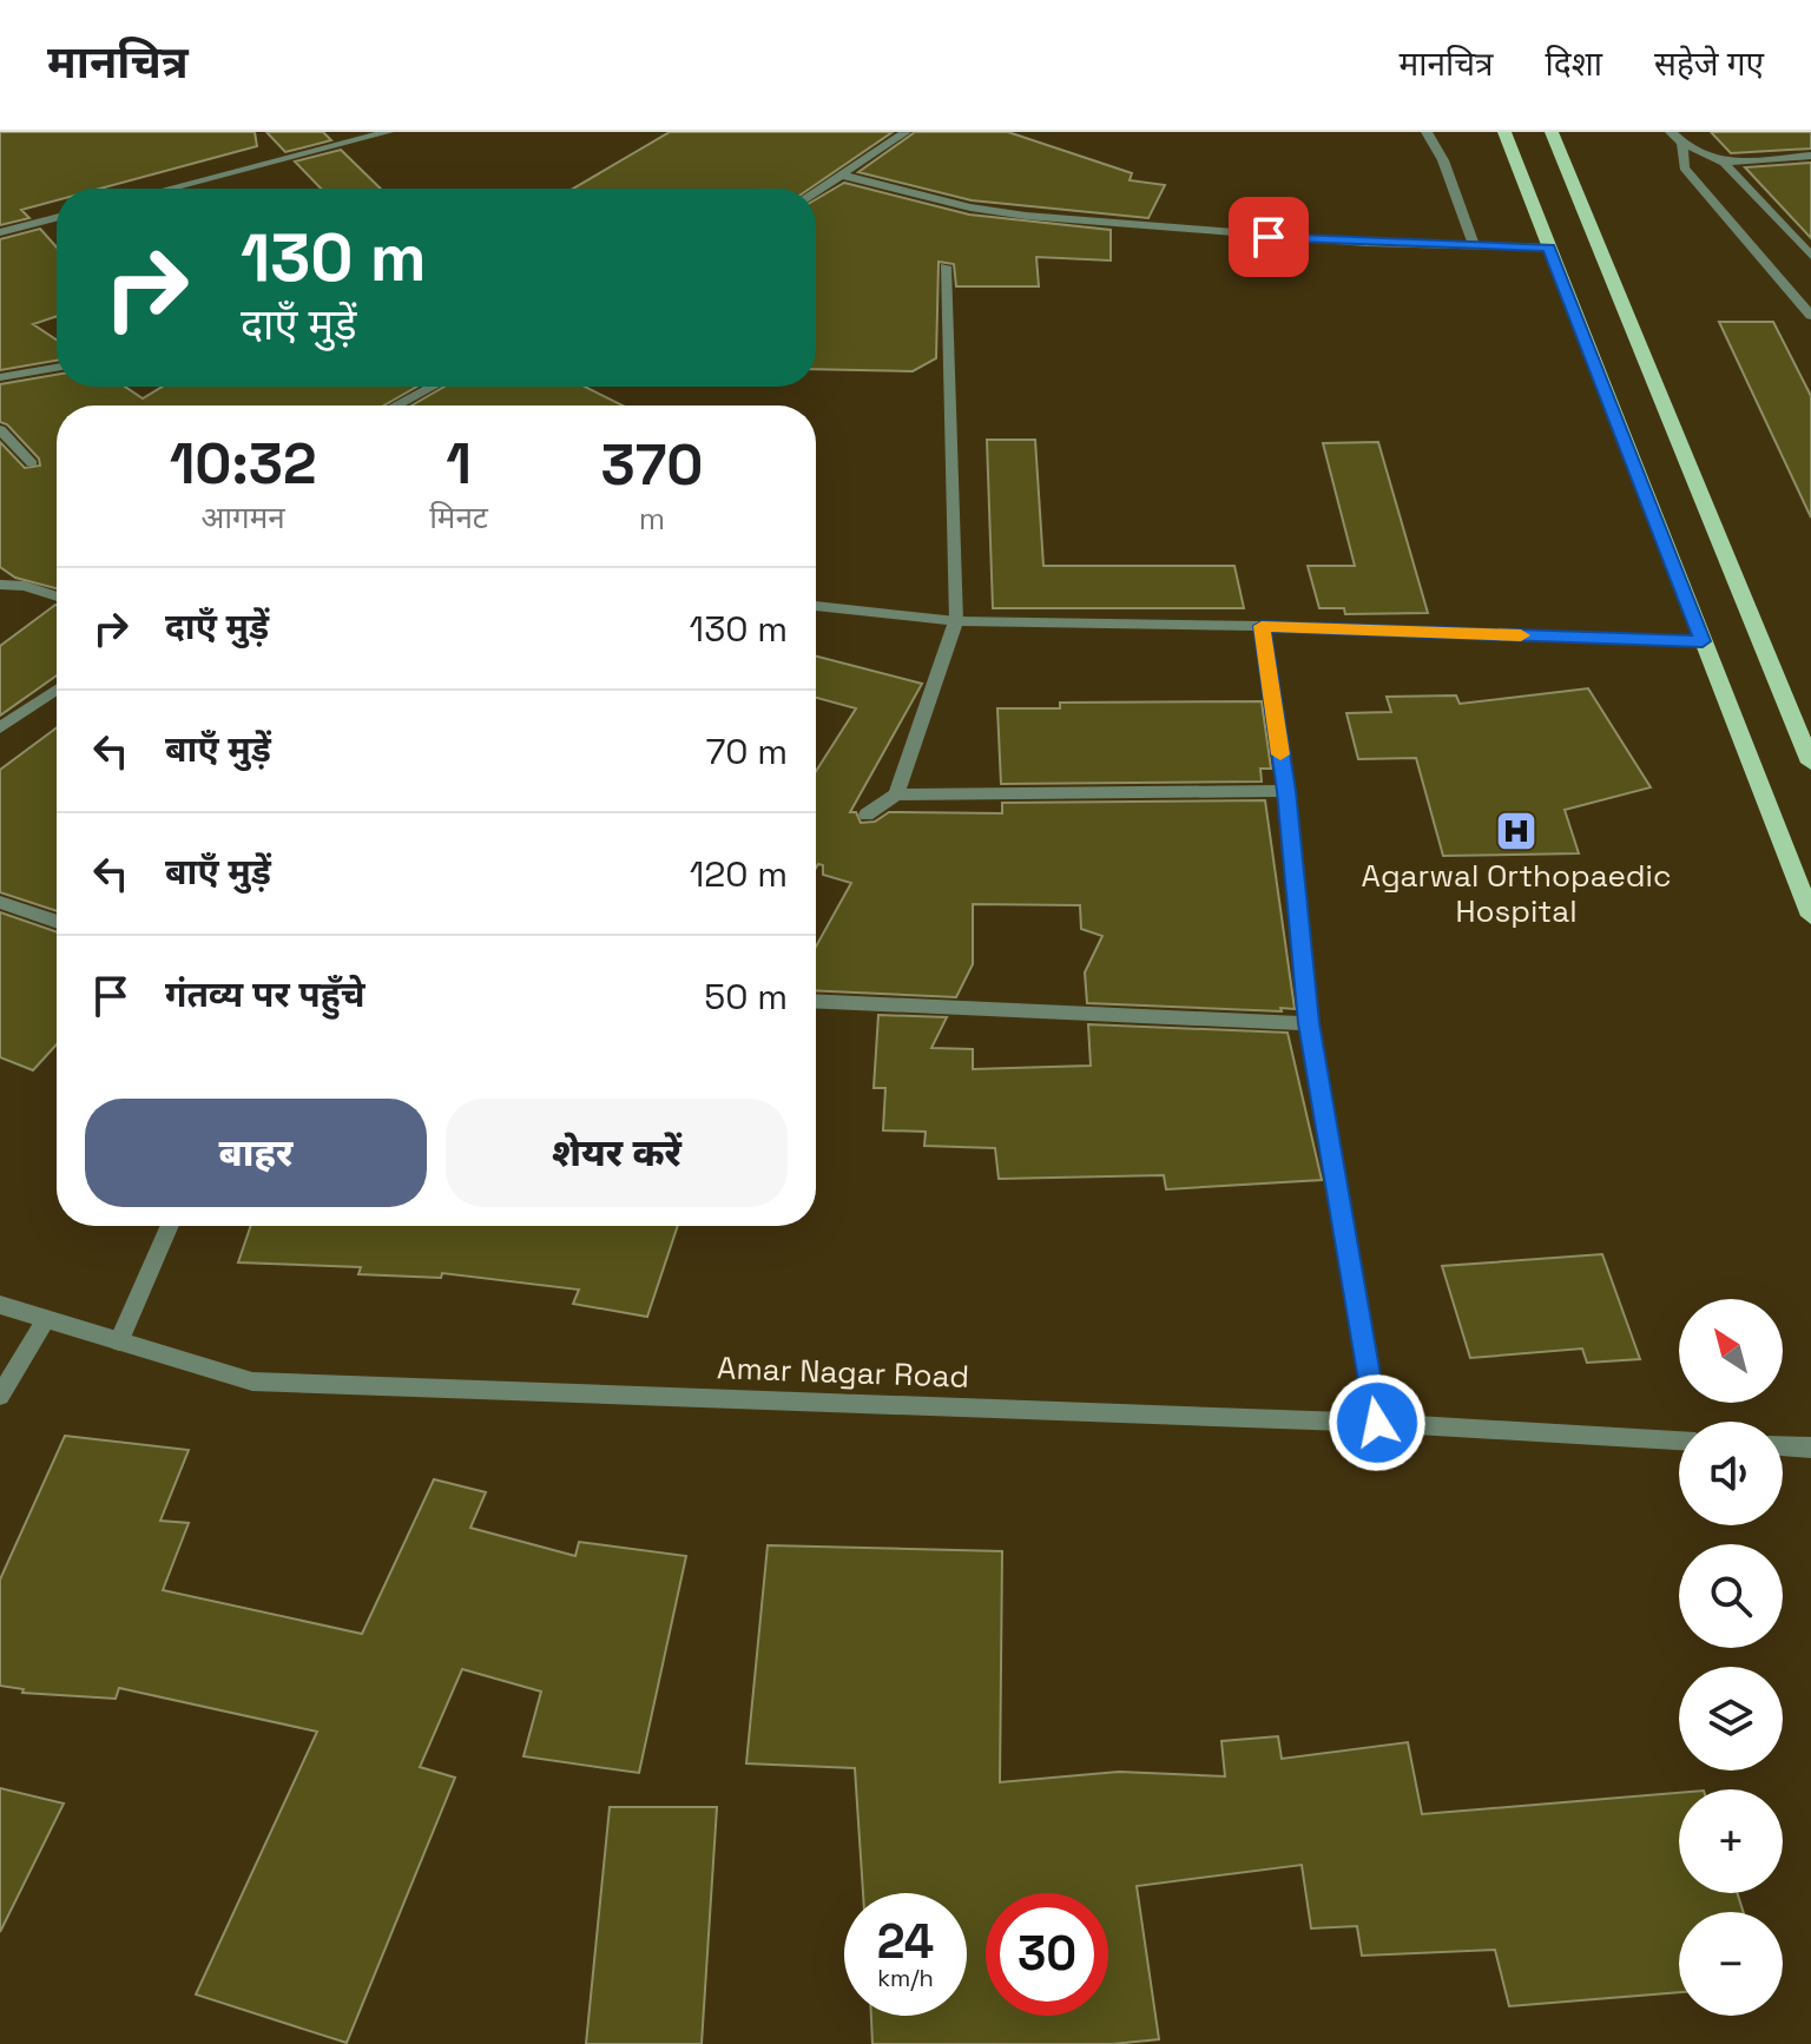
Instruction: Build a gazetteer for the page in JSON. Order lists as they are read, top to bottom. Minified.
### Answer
{"streets":{"street":["Amar Nagar Road"]},"places":{"hospital":["Agarwal Orthopaedic Hospital"]},"north":"top left","page":{"header":"मानचित्र","nav":["मानचित्र","दिशा","सहेजे गए"],"turn":["130 m","दाएँ मुड़ें"],"eta":["10:32","आगमन","1","मिनट","370","m"],"list":[{"name":"दाएँ मुड़ें","value":"130 m"},{"name":"बाएँ मुड़ें","value":"70 m"},{"name":"बाएँ मुड़ें","value":"120 m"},{"name":"गंतव्य पर पहुँचे","value":"50 m"}],"buttons":["बाहर","शेयर करें"],"map_buttons":["+","−"],"speed":"24 km/h","limit":"30"}}
